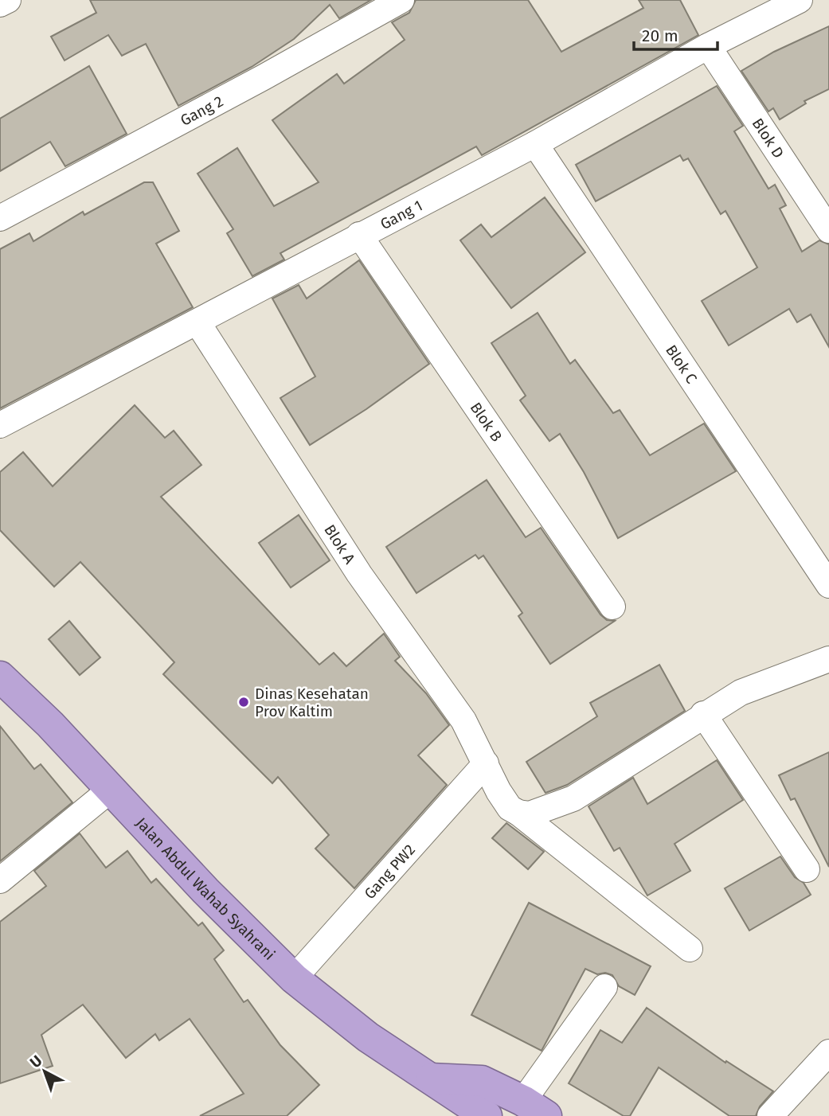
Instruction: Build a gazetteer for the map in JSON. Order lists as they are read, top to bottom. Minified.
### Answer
{"streets":{"highway":["Jalan Abdul Wahab Syahrani"],"street":["Gang 2","Blok D","Gang 1","Blok C","Blok B","Blok A","Gang PW2"]},"crossings":[["Blok D","Gang 1"],["Gang 1","Blok C"],["Gang 1","Blok B"],["Gang 1","Blok A"],["Blok A","Gang PW2"],["Gang PW2","Jalan Abdul Wahab Syahrani"]],"places":["Dinas Kesehatan Prov Kaltim"],"scale_bar":"20 m","north":"top left"}
